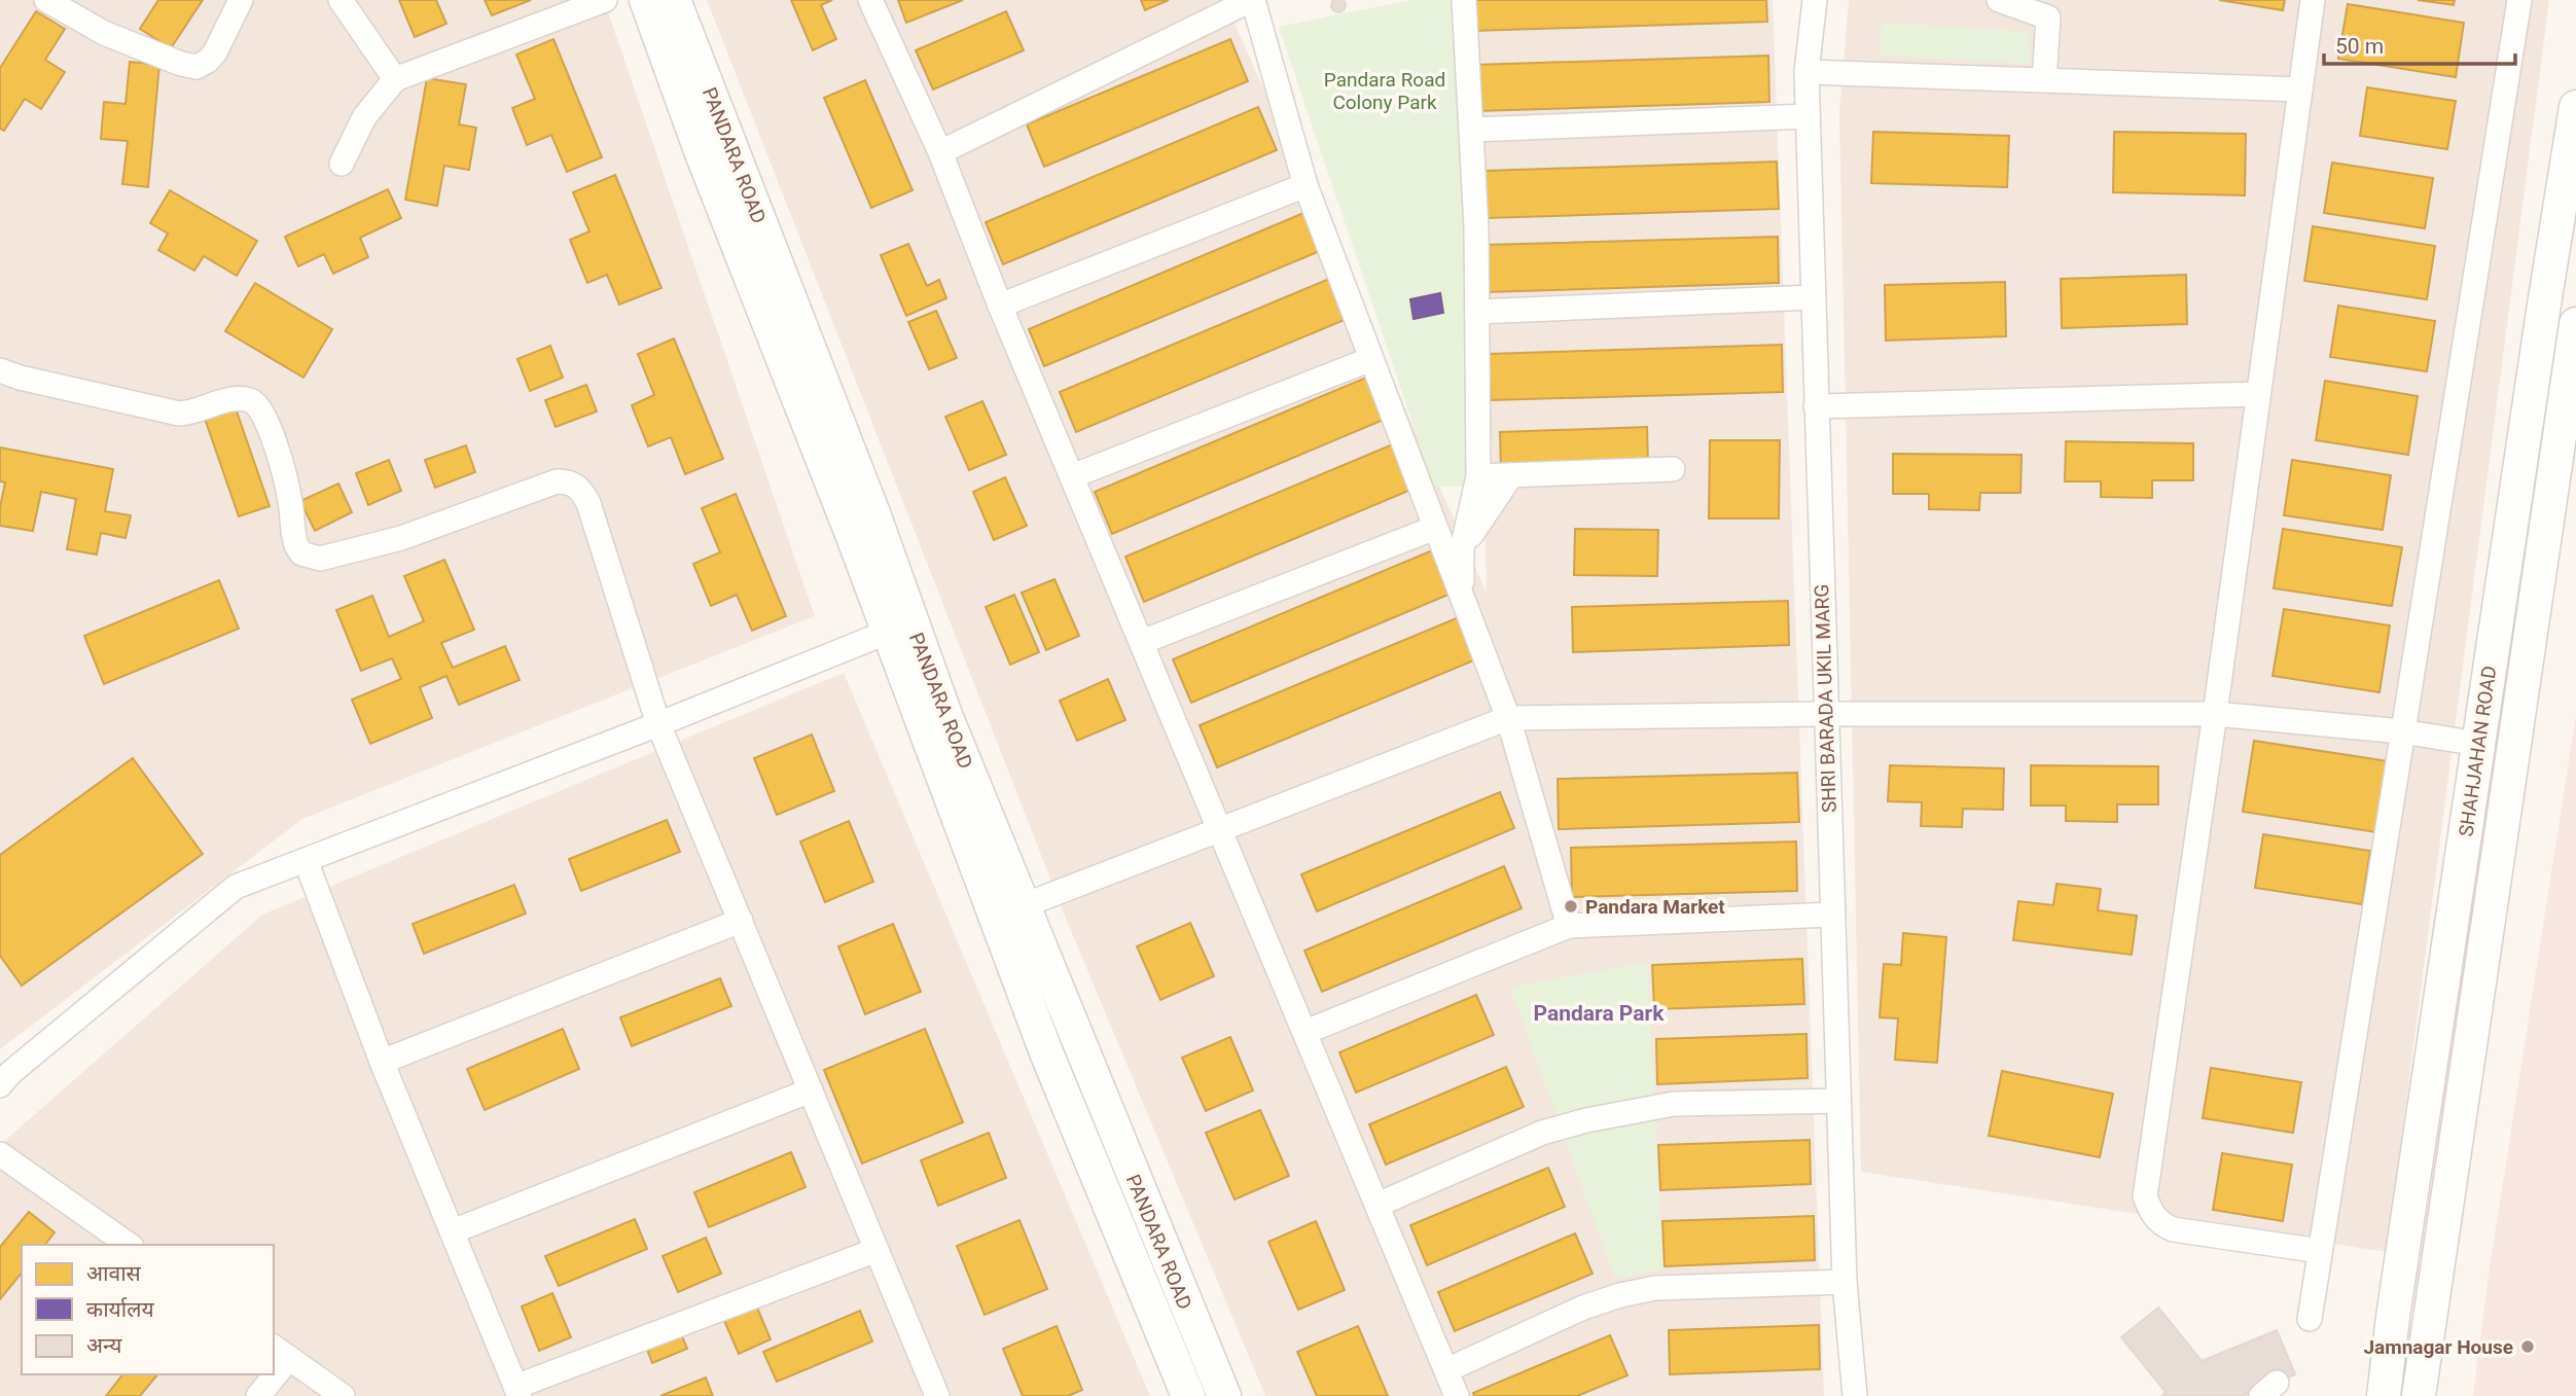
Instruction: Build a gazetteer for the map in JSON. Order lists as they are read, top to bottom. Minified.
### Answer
{"streets":{"main road":["PANDARA ROAD","SHAHJAHAN ROAD"],"street":["SHRI BARADA UKIL MARG"]},"districts":["Pandara Park"],"parks":["Pandara Road Colony Park"],"places":["Pandara Market","Jamnagar House"],"legend":["आवास","कार्यालय","अन्य"],"scale_bar":"50 m"}
